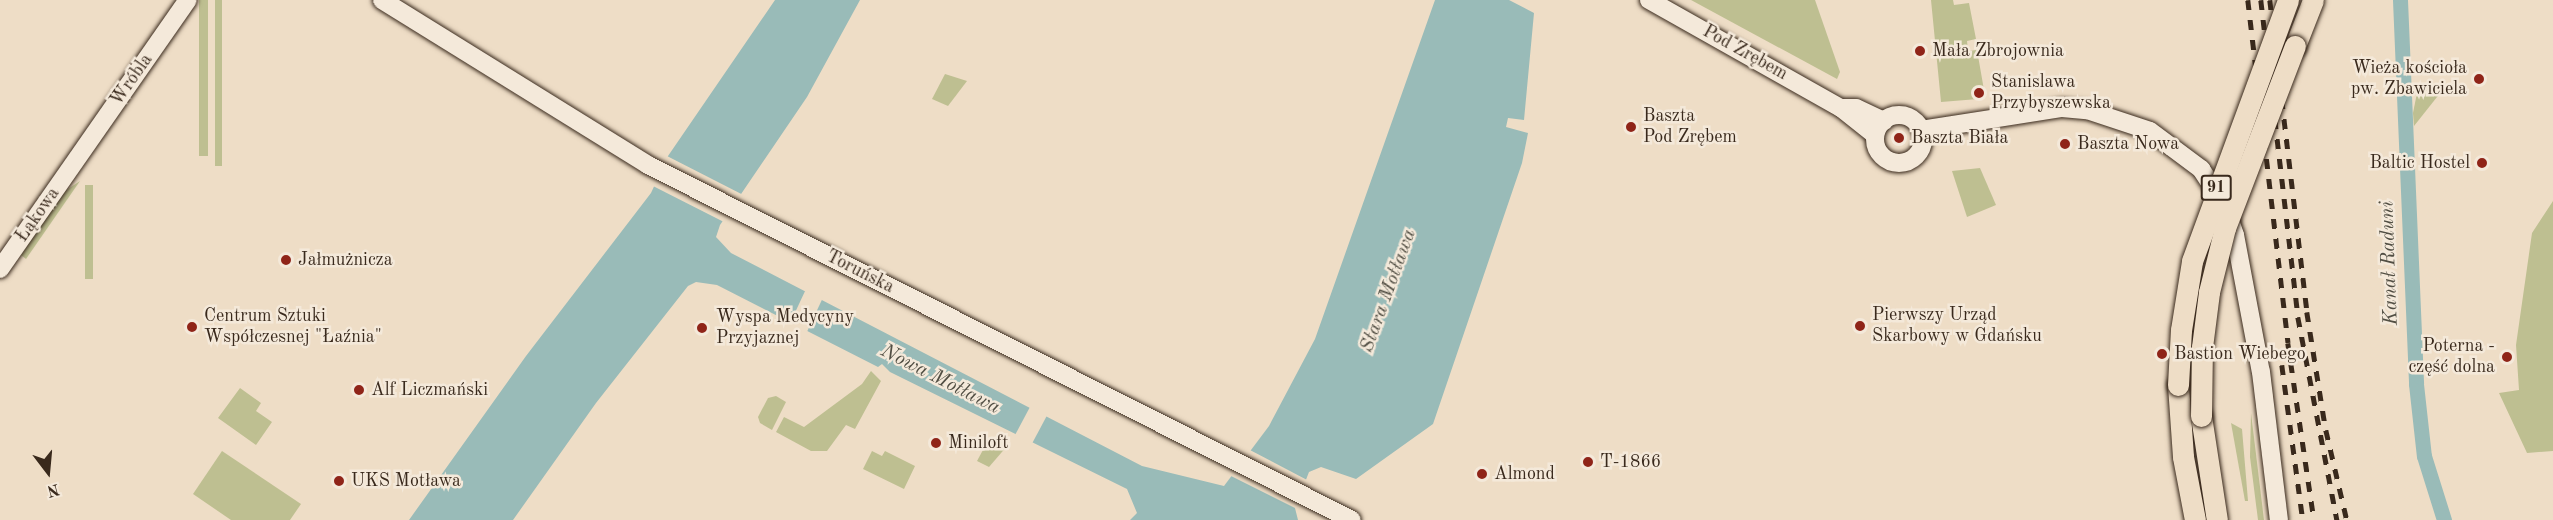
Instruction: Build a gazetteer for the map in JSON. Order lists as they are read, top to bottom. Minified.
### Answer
{"streets":{"main road":["91"],"street":["Pod Zrębem","Wróbla","Łąkowa","Toruńska"]},"crossings":[["Wróbla","Łąkowa"]],"water":["Kanał Raduni","Stara Motława","Nowa Motława"],"places":["Mała Zbrojownia","Wieża kościoła pw. Zbawiciela","Stanislawa Przybyszewska","Baszta Pod Zrębem","Baszta Biała","Baszta Nowa","Baltic Hostel","Jałmużnicza","Pierwszy Urząd Skarbowy w Gdańsku","Centrum Sztuki Współczesnej \"Łaźnia\"","Wyspa Medycyny Przyjaznej","Bastion Wiebego","Poterna - część dolna","Alf Liczmański","Miniloft","T-1866","Almond","UKS Motława"],"north":"bottom"}
